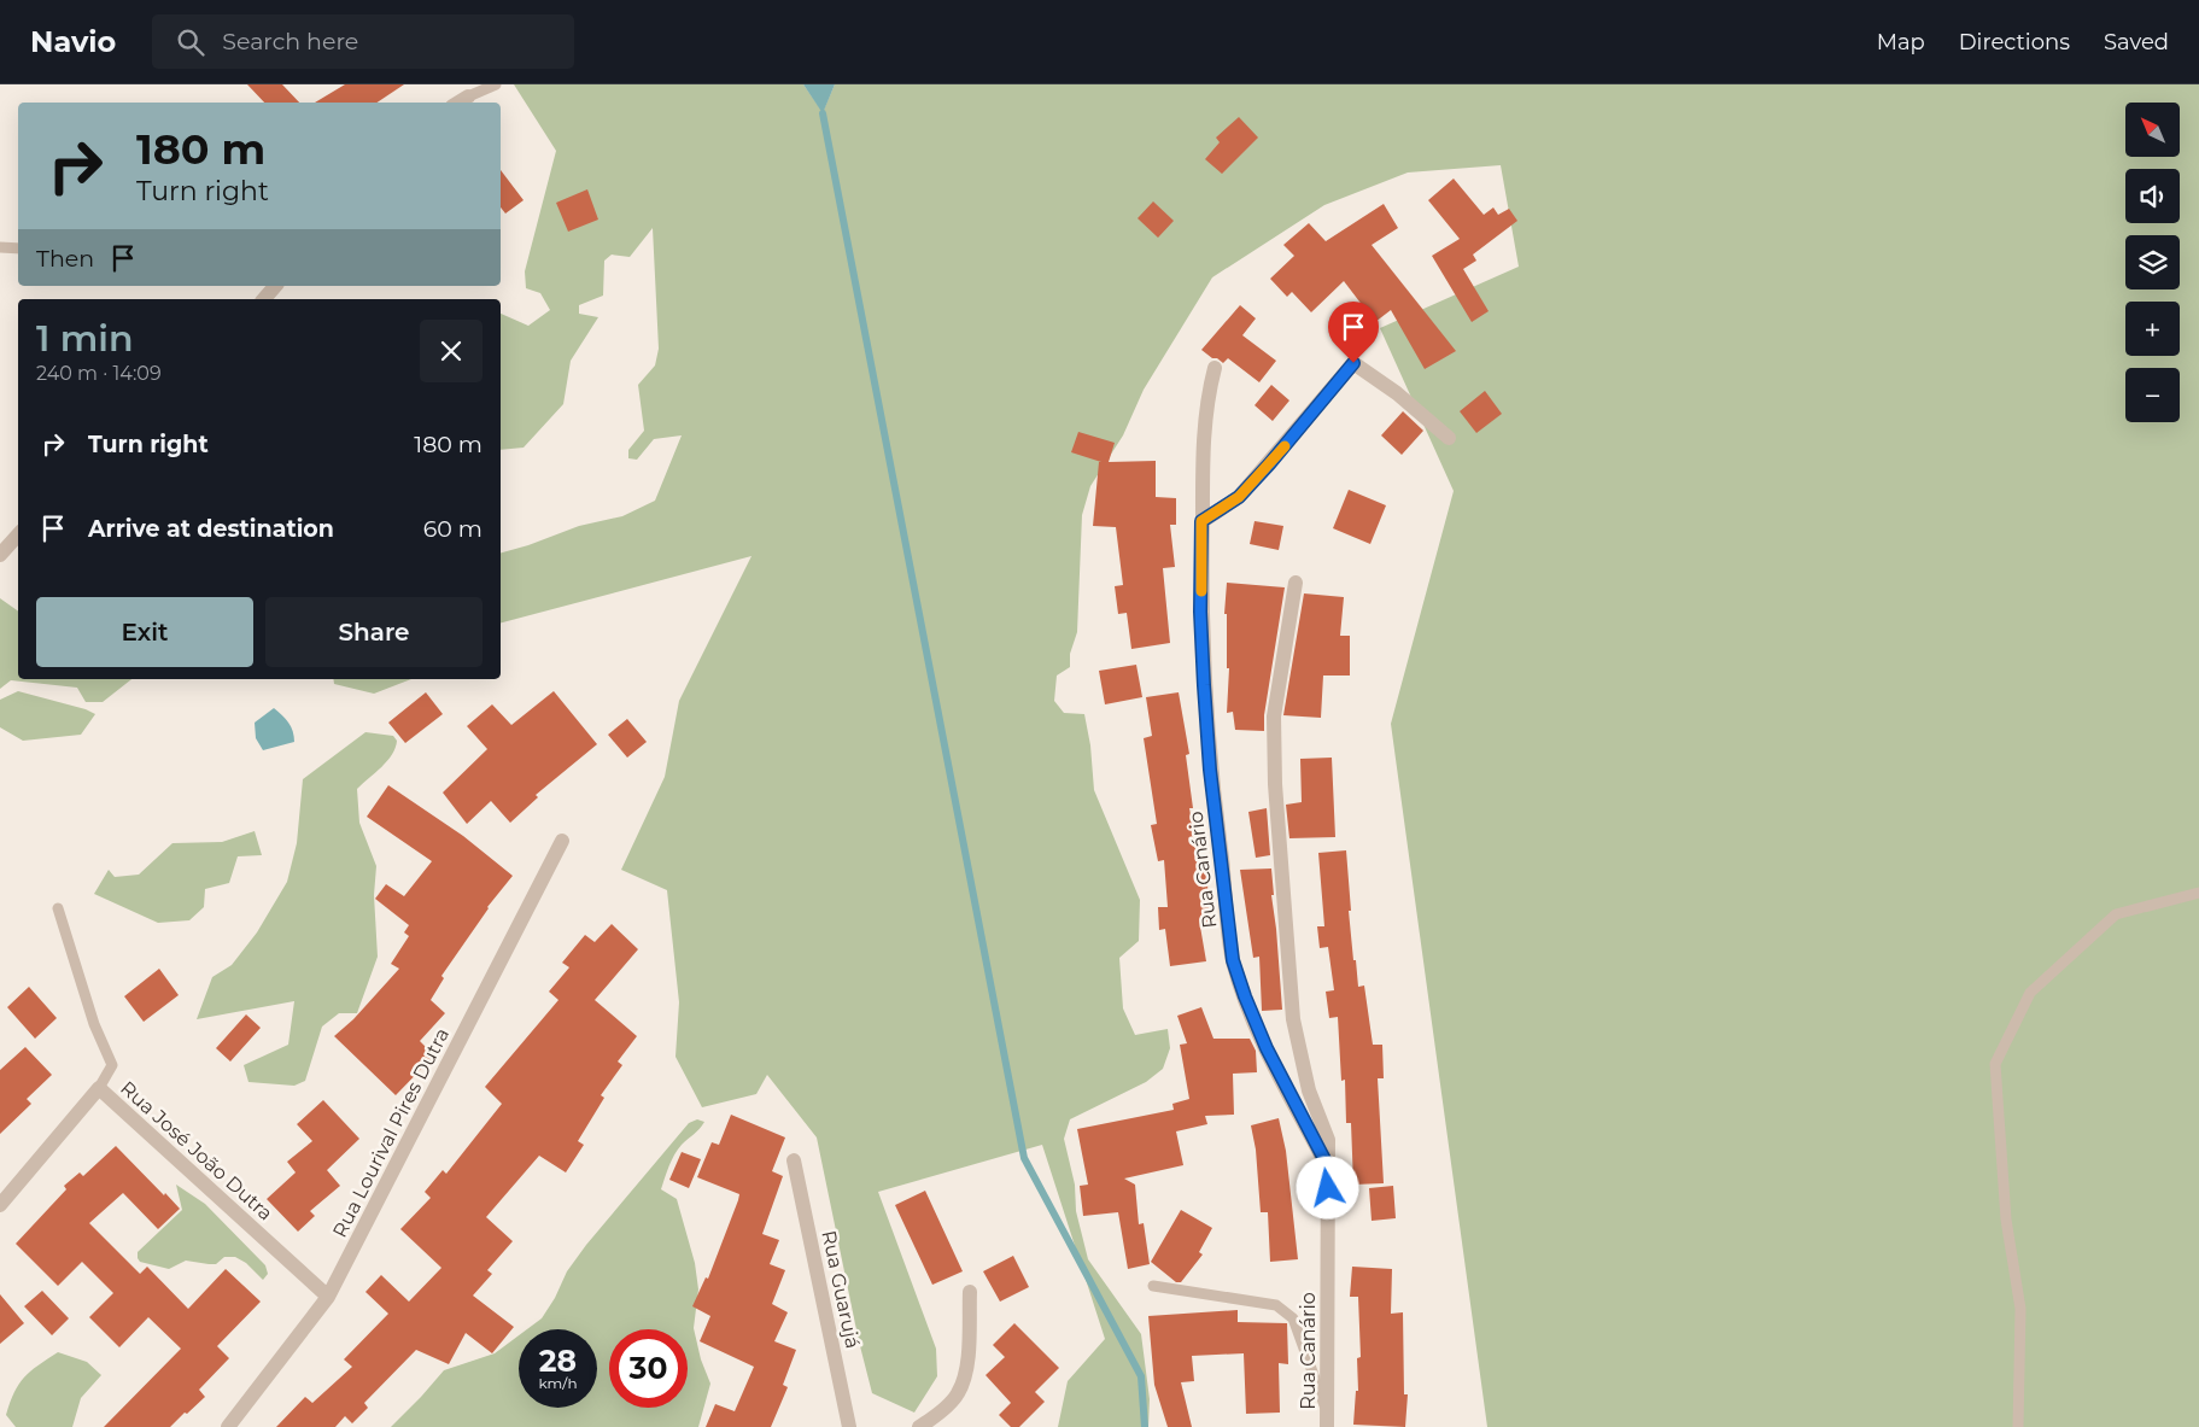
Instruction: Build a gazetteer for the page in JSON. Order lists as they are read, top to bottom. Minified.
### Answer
{"streets":{"street":["Rua Canário","Rua Lourival Pires Dutra","Rua José João Dutra","Rua Guarujá"]},"crossings":[["Rua Lourival Pires Dutra","Rua José João Dutra"]],"north":"top left","page":{"header":"Navio","search":"Search here","nav":["Map","Directions","Saved"],"map_buttons":["+","−"],"turn":["180 m","Turn right"],"then":"Then","heading":["1 min","240 m · 14:09"],"list":[{"name":"Turn right","value":"180 m"},{"name":"Arrive at destination","value":"60 m"}],"buttons":["Exit","Share"],"speed":"28 km/h","limit":"30"}}
